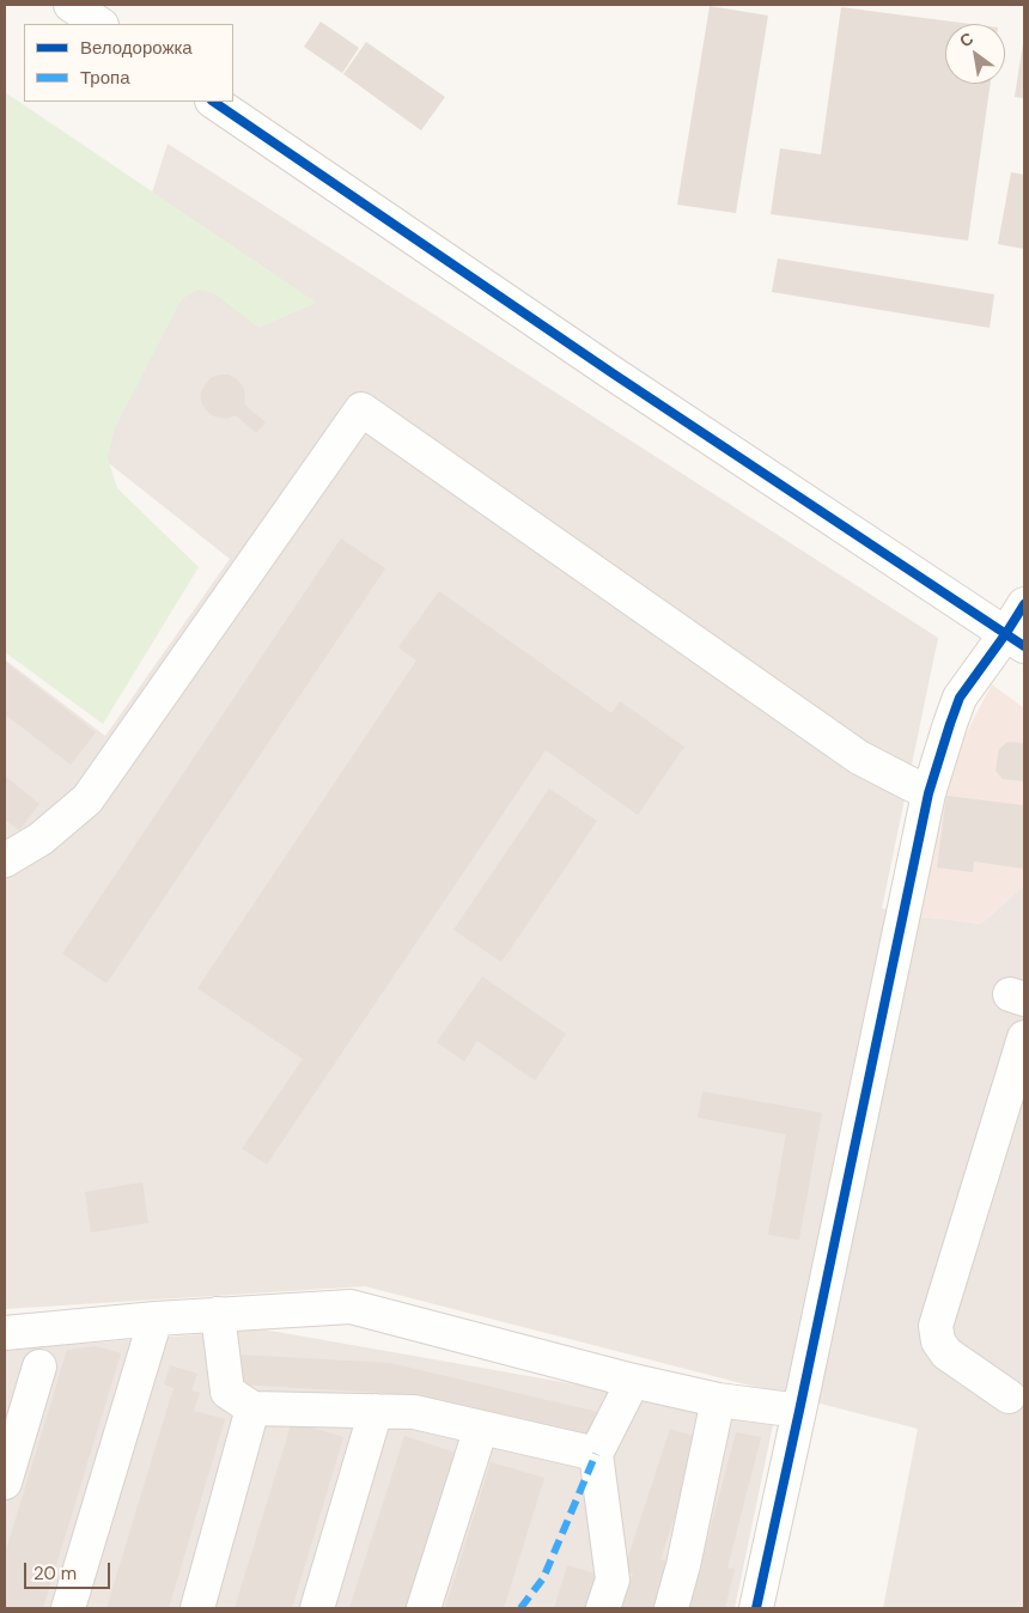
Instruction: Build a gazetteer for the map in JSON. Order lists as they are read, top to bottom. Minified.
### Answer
{"legend":["Велодорожка","Тропа"],"scale_bar":"20 m","north":"top left"}
